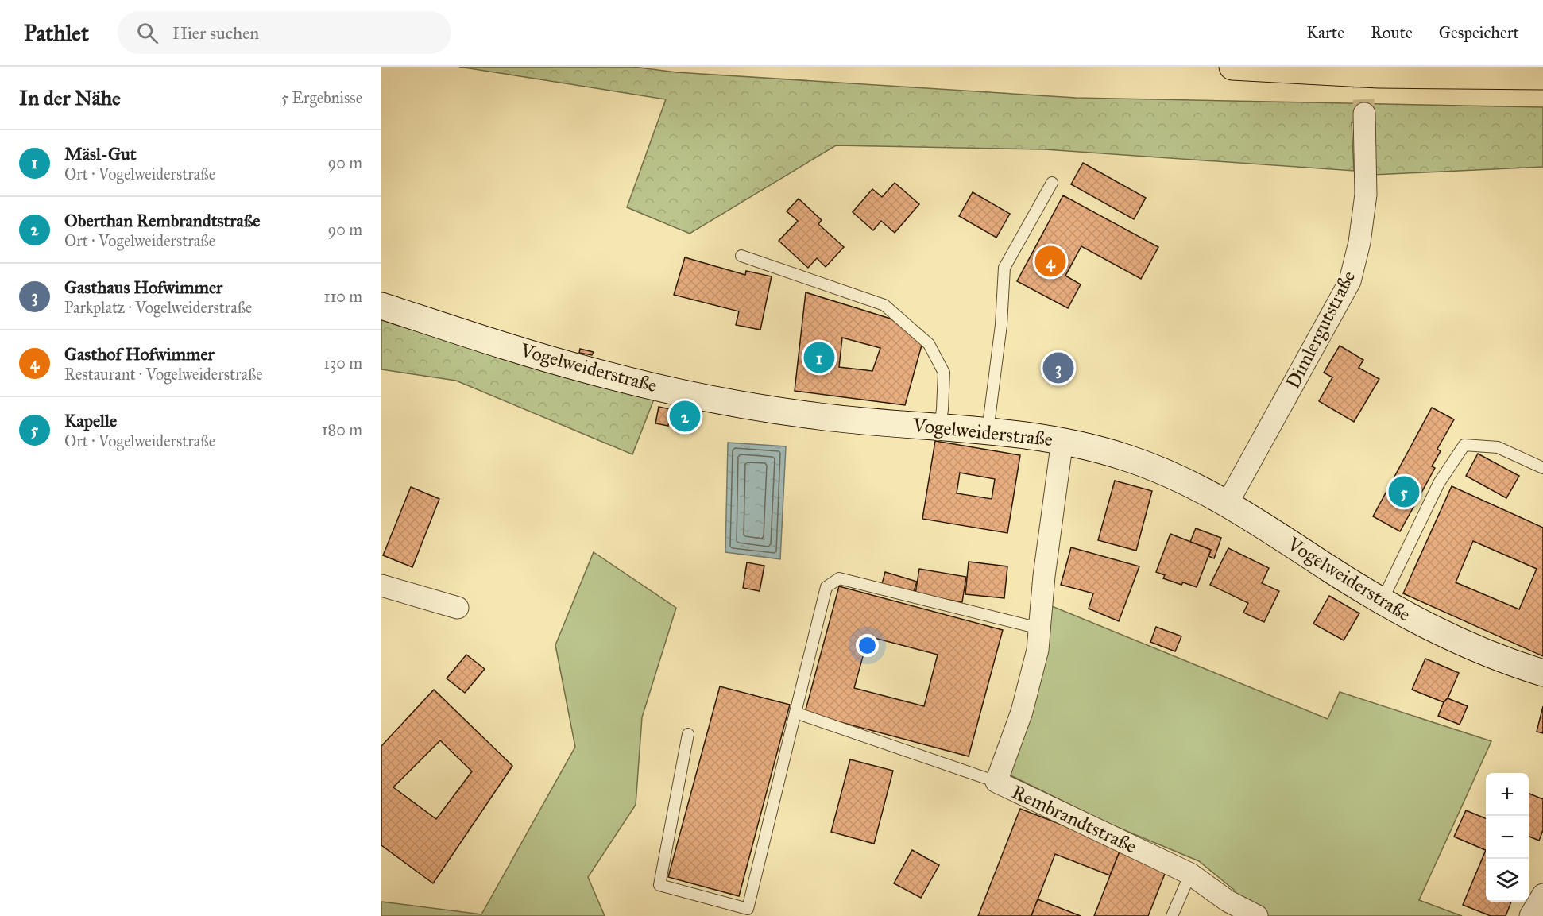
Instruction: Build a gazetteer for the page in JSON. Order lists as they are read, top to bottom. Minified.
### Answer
{"streets":{"main road":["Vogelweiderstraße"],"street":["Dimlergutstraße","Rembrandtstraße"]},"crossings":[["Dimlergutstraße","Vogelweiderstraße"],["Vogelweiderstraße","Rembrandtstraße"]],"page":{"header":"Pathlet","search":"Hier suchen","nav":["Karte","Route","Gespeichert"],"heading":["In der Nähe","5 Ergebnisse"],"list":[{"mark":"1","name":"Mäsl-Gut","note":"Ort · Vogelweiderstraße","value":"90 m"},{"mark":"2","name":"Oberthan Rembrandtstraße","note":"Ort · Vogelweiderstraße","value":"90 m"},{"mark":"3","name":"Gasthaus Hofwimmer","note":"Parkplatz · Vogelweiderstraße","value":"110 m"},{"mark":"4","name":"Gasthof Hofwimmer","note":"Restaurant · Vogelweiderstraße","value":"130 m"},{"mark":"5","name":"Kapelle","note":"Ort · Vogelweiderstraße","value":"180 m"}],"pins":["4","1","3","2","5"],"map_buttons":["+","−"]}}
